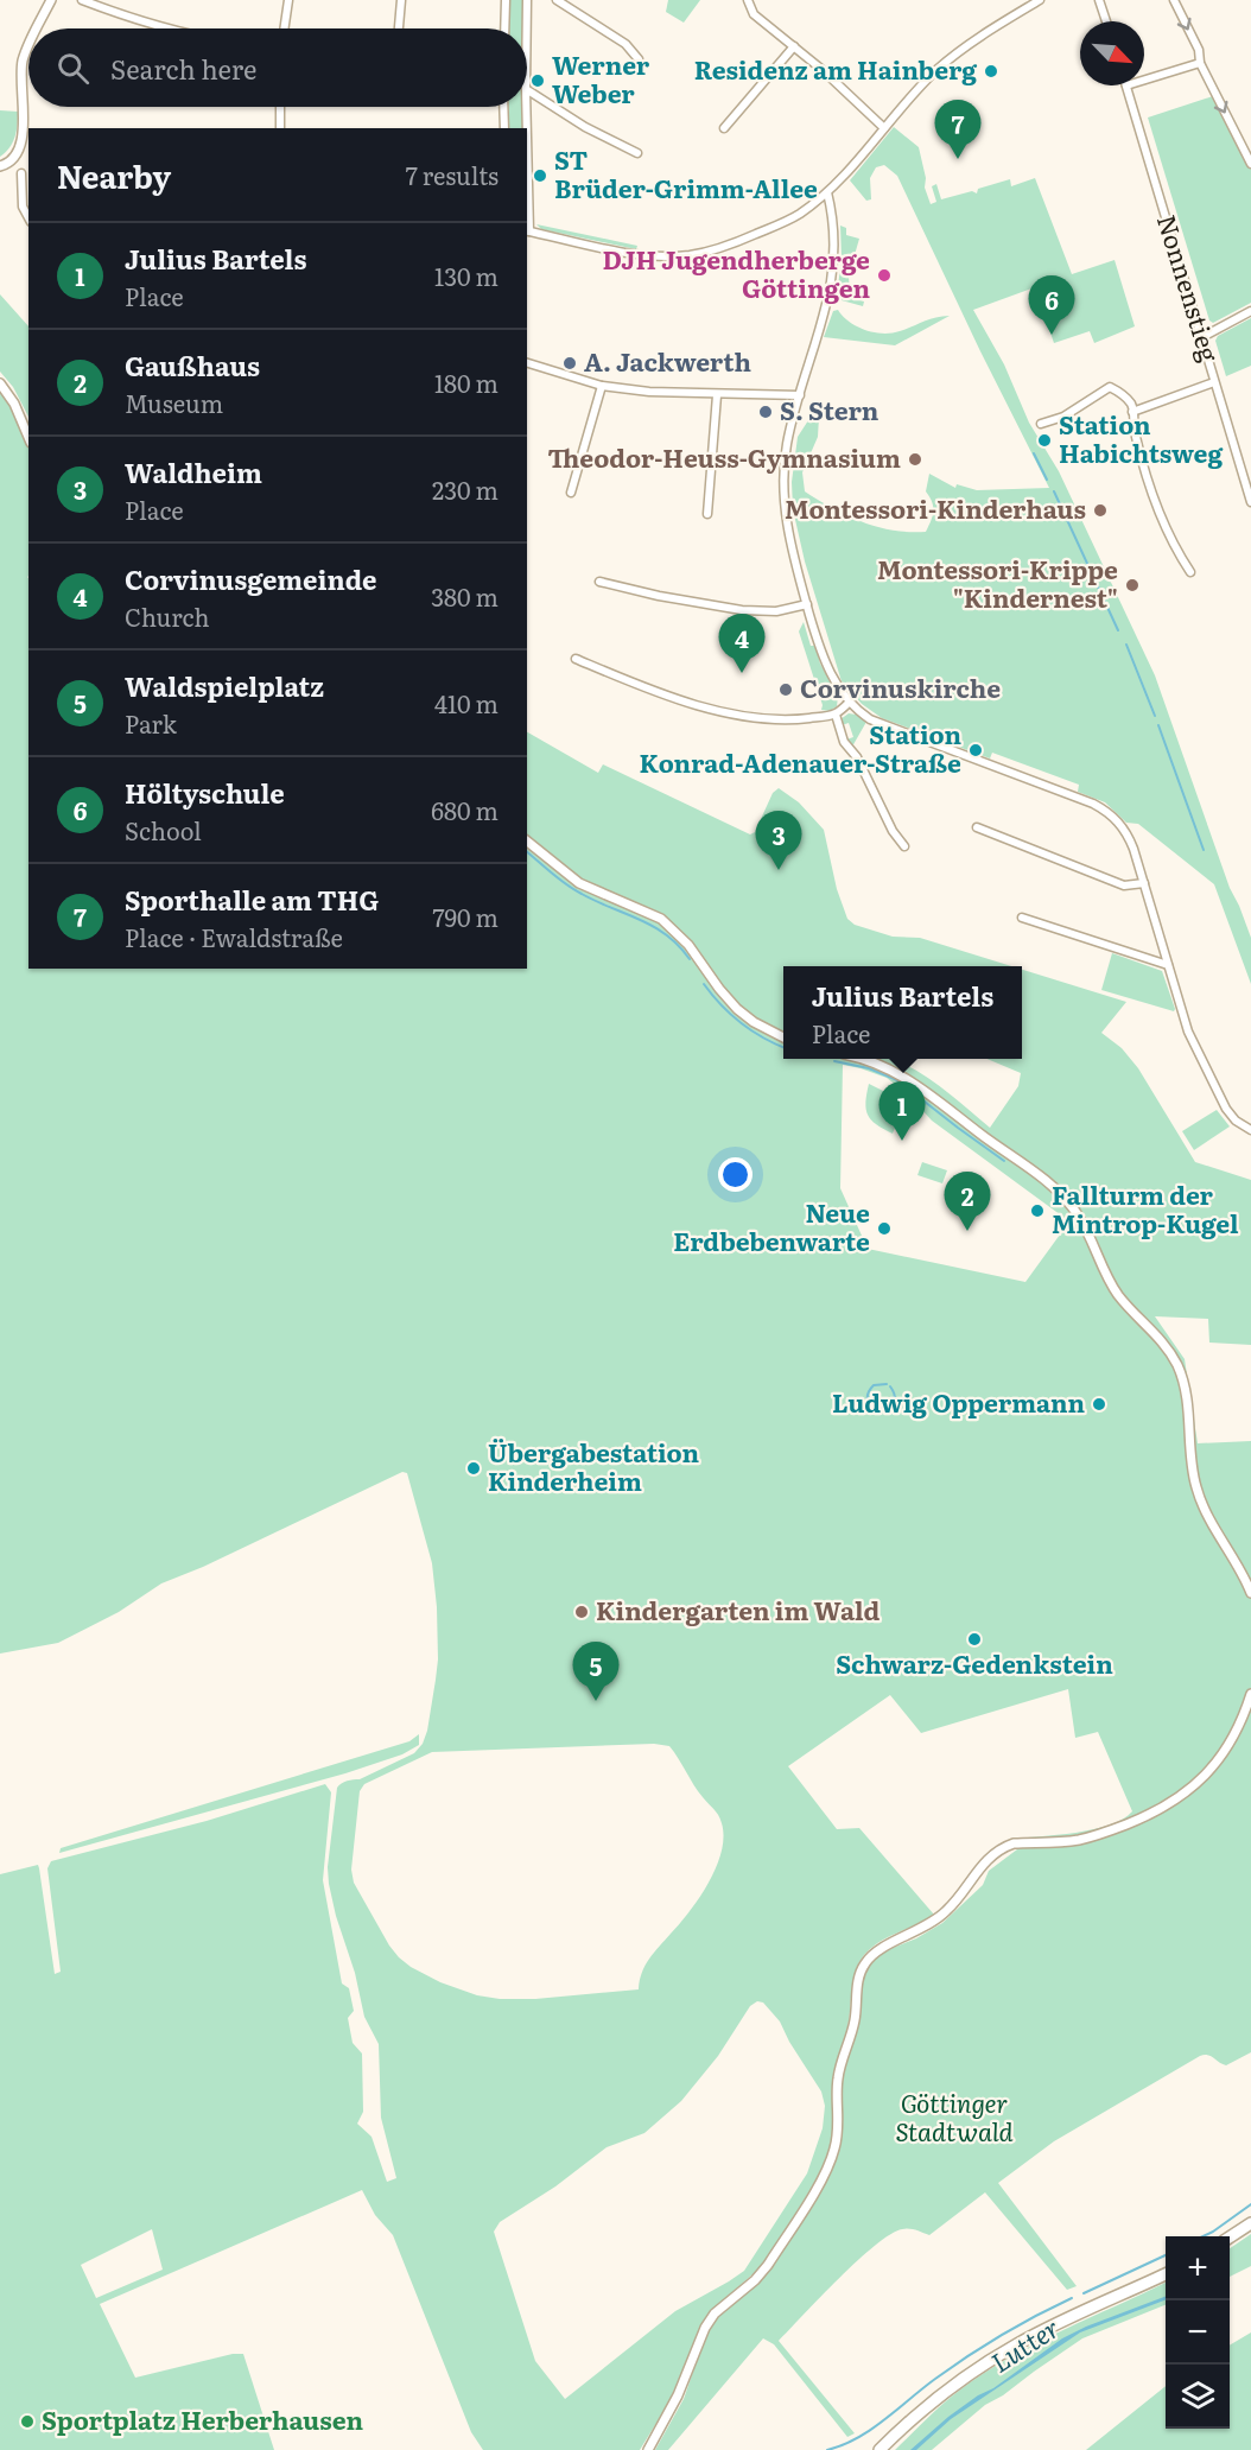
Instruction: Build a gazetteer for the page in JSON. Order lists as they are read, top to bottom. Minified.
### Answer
{"streets":{"street":["Nonnenstieg"]},"water":["Lutter"],"parks":["Göttinger Stadtwald"],"places":["Residenz am Hainberg","Werner Weber","ST Brüder-Grimm-Allee","DJH Jugendherberge Göttingen","A. Jackwerth","S. Stern","Station Habichtsweg","Theodor-Heuss-Gymnasium","Montessori-Kinderhaus","Montessori-Krippe \"Kindernest\"","Corvinuskirche","Station Konrad-Adenauer-Straße","Fallturm der Mintrop-Kugel","Neue Erdbebenwarte","Ludwig Oppermann","Übergabestation Kinderheim","Kindergarten im Wald","Schwarz-Gedenkstein","Sportplatz Herberhausen"],"north":"bottom right","page":{"search":"Search here","pins":["7","6","4","3","1","2","5"],"heading":["Nearby","7 results"],"list":[{"mark":"1","name":"Julius Bartels","note":"Place","value":"130 m"},{"mark":"2","name":"Gaußhaus","note":"Museum","value":"180 m"},{"mark":"3","name":"Waldheim","note":"Place","value":"230 m"},{"mark":"4","name":"Corvinusgemeinde","note":"Church","value":"380 m"},{"mark":"5","name":"Waldspielplatz","note":"Park","value":"410 m"},{"mark":"6","name":"Höltyschule","note":"School","value":"680 m"},{"mark":"7","name":"Sporthalle am THG","note":"Place · Ewaldstraße","value":"790 m"}],"popup":["Julius Bartels","Place"],"map_buttons":["+","−"]}}
